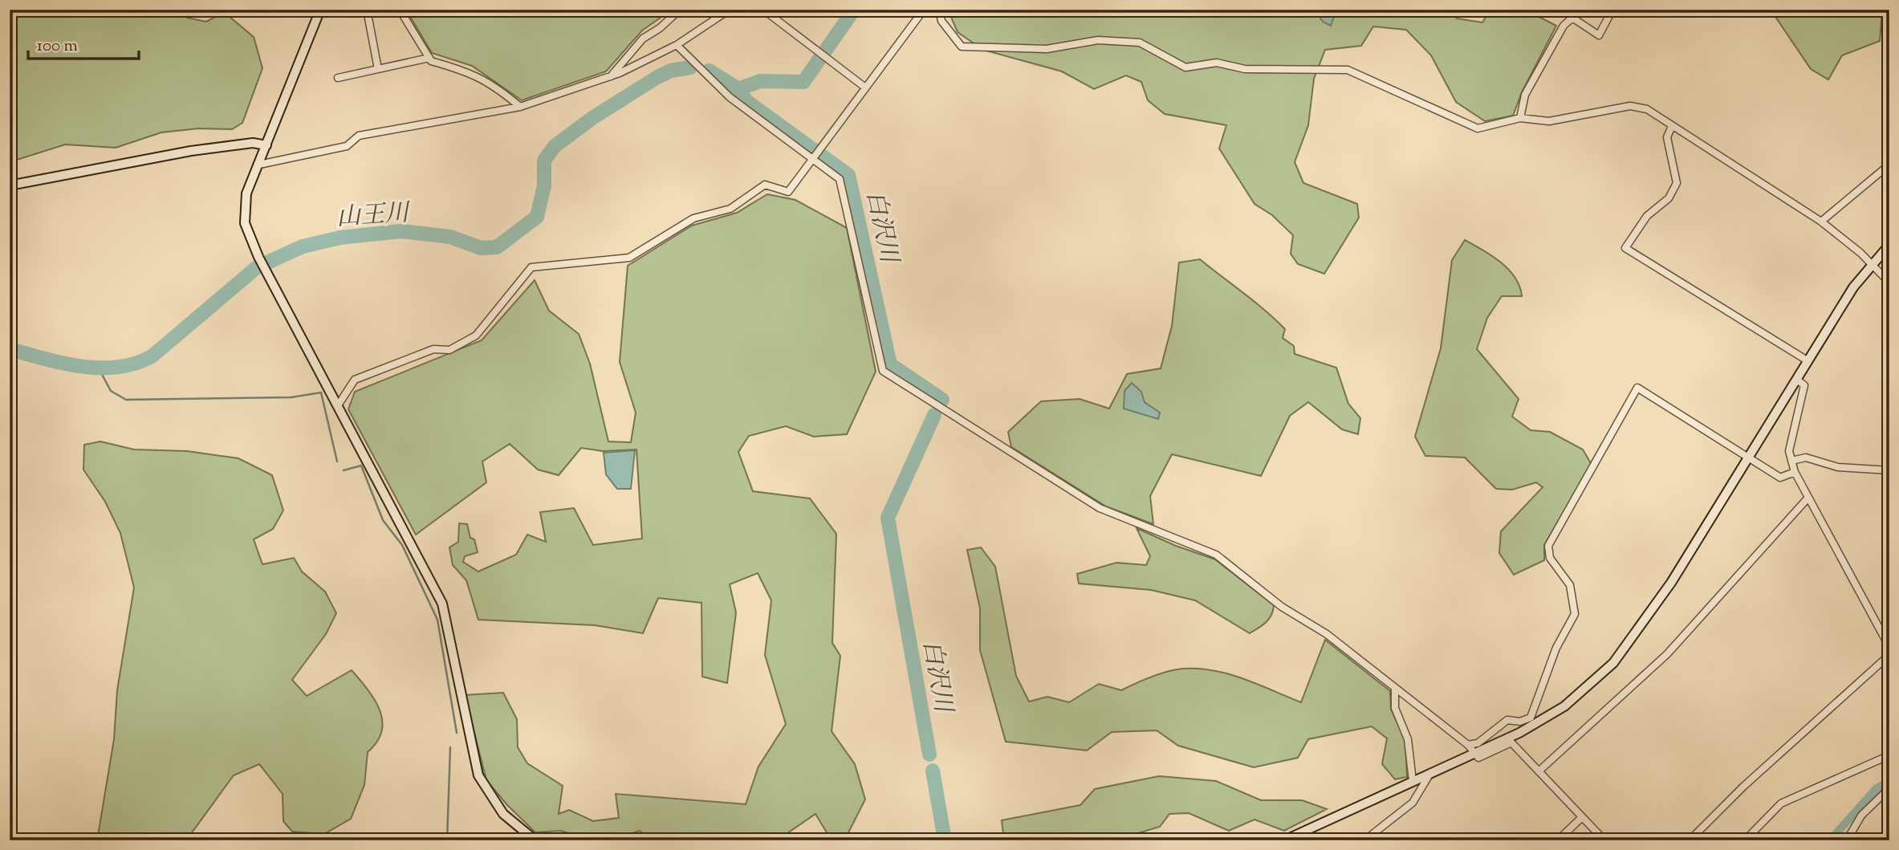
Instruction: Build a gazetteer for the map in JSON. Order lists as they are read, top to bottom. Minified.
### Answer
{"water":["山王川","白沢川"],"scale_bar":"100 m"}
